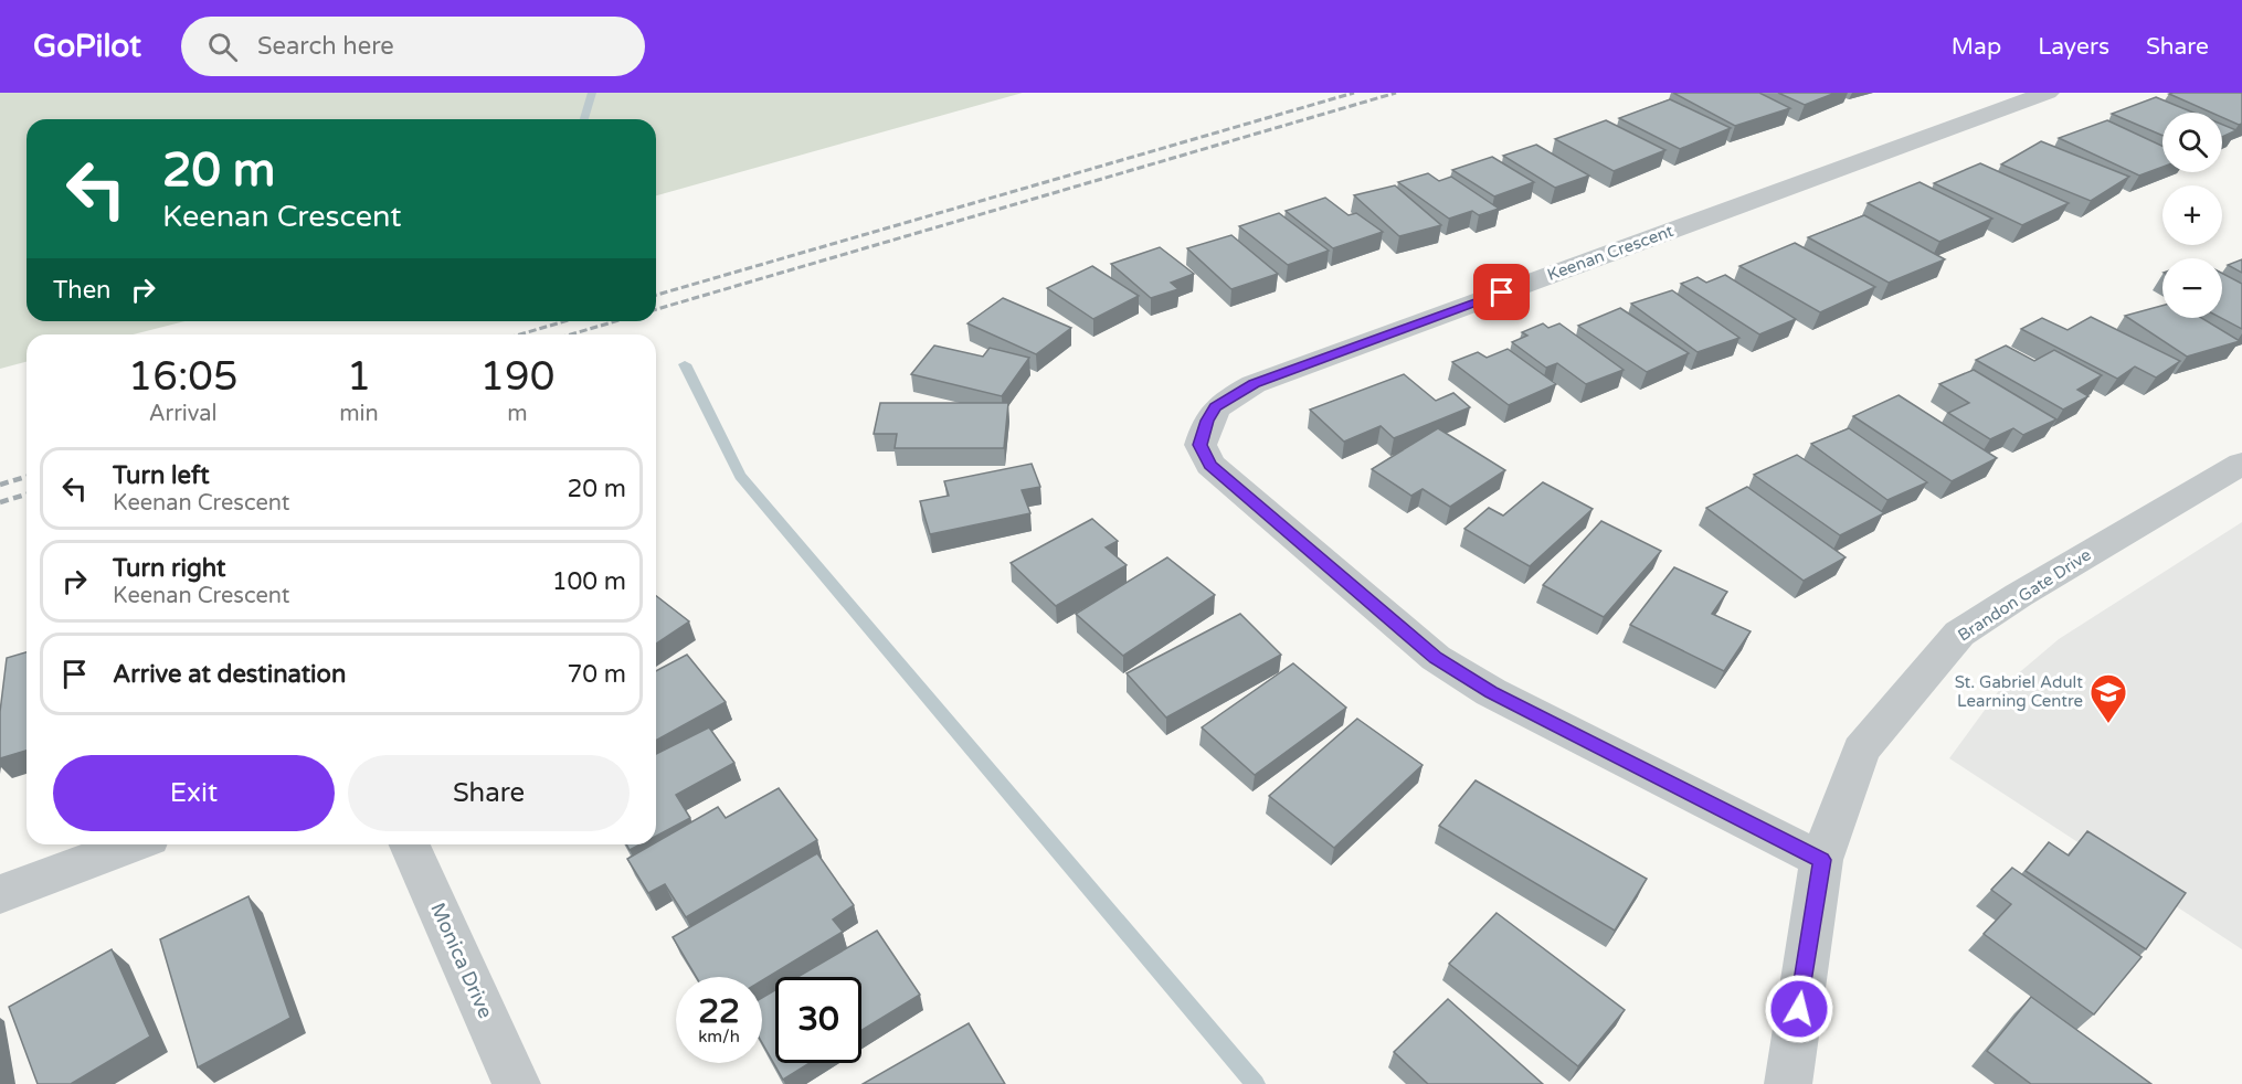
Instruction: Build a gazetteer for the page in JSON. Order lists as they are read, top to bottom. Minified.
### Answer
{"streets":{"street":["Keenan Crescent","Brandon Gate Drive","Monica Drive"]},"crossings":[["Keenan Crescent","Brandon Gate Drive"]],"places":{"school or university":["St. Gabriel Adult Learning Centre"]},"page":{"header":"GoPilot","search":"Search here","nav":["Map","Layers","Share"],"map_buttons":["+","−"],"turn":["20 m","Keenan Crescent"],"then":"Then","eta":["16:05","Arrival","1","min","190","m"],"list":[{"name":"Turn left","note":"Keenan Crescent","value":"20 m"},{"name":"Turn right","note":"Keenan Crescent","value":"100 m"},{"name":"Arrive at destination","value":"70 m"}],"buttons":["Exit","Share"],"speed":"22 km/h","limit":"30"}}
